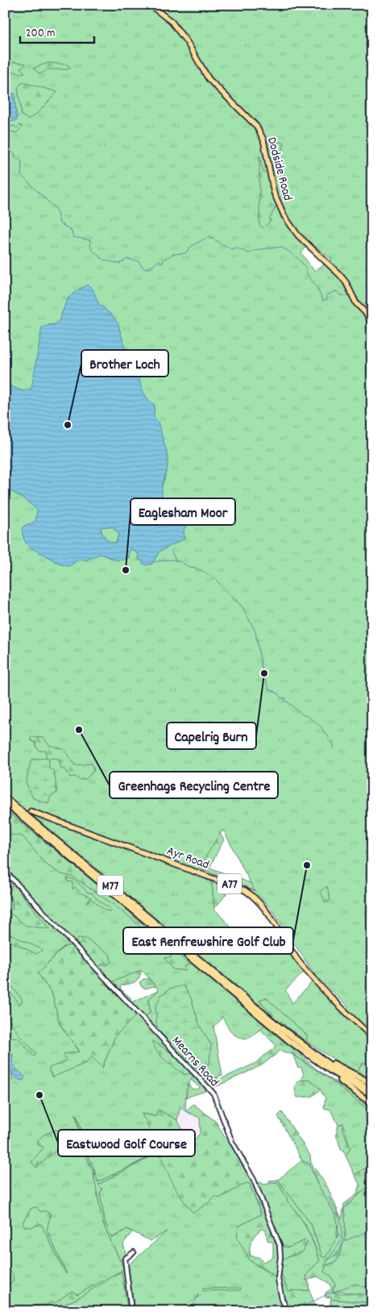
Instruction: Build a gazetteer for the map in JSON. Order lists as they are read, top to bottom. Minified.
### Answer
{"streets":{"highway":["M77"],"main road":["Dodside Road","Ayr Road","A77"],"street":["Mearns Road"]},"places":["Brother Loch","Eaglesham Moor","Capelrig Burn","Greenhags Recycling Centre","East Renfrewshire Golf Club","Eastwood Golf Course"],"scale_bar":"200 m"}
